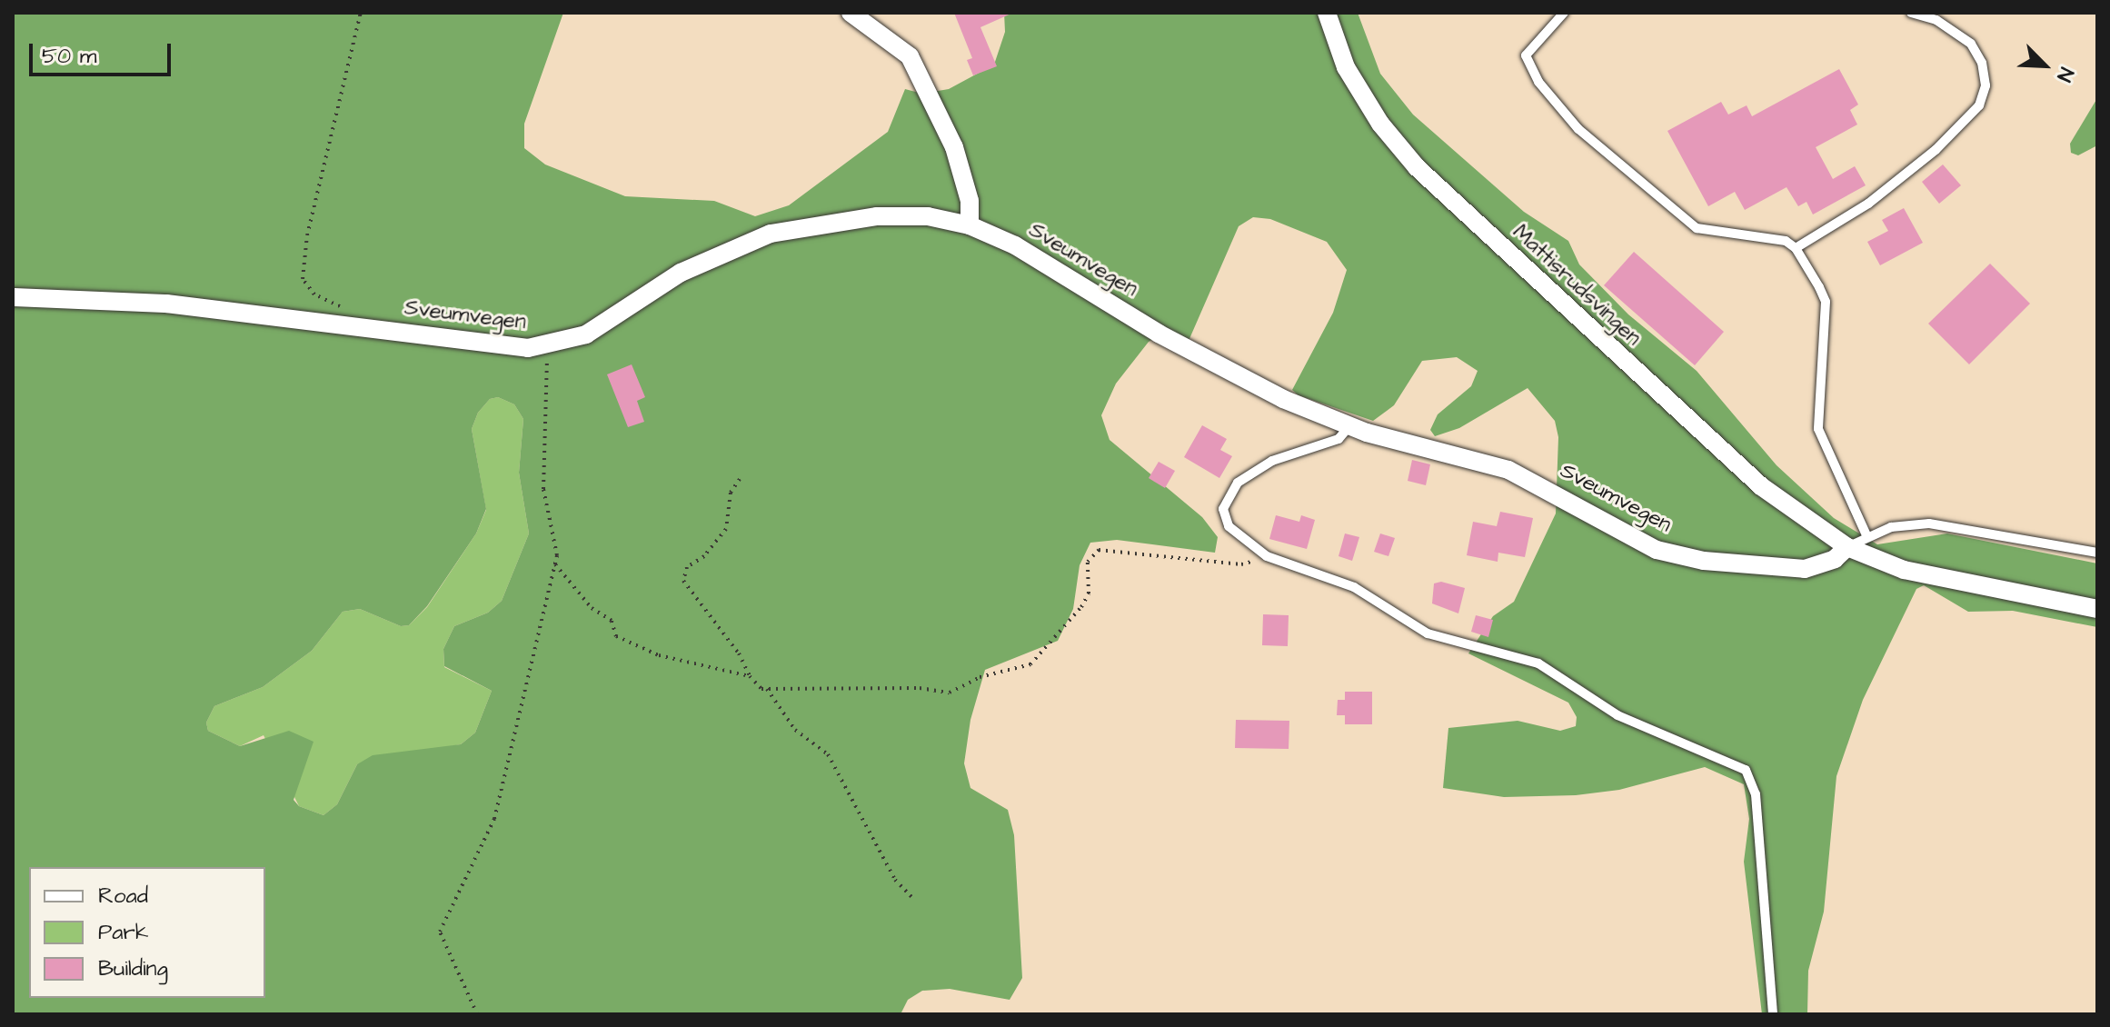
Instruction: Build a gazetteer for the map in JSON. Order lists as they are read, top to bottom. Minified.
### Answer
{"streets":{"street":["Sveumvegen","Mattisrudsvingen"]},"crossings":[["Sveumvegen","Mattisrudsvingen"]],"legend":["Road","Park","Building"],"scale_bar":"50 m","north":"bottom right"}
